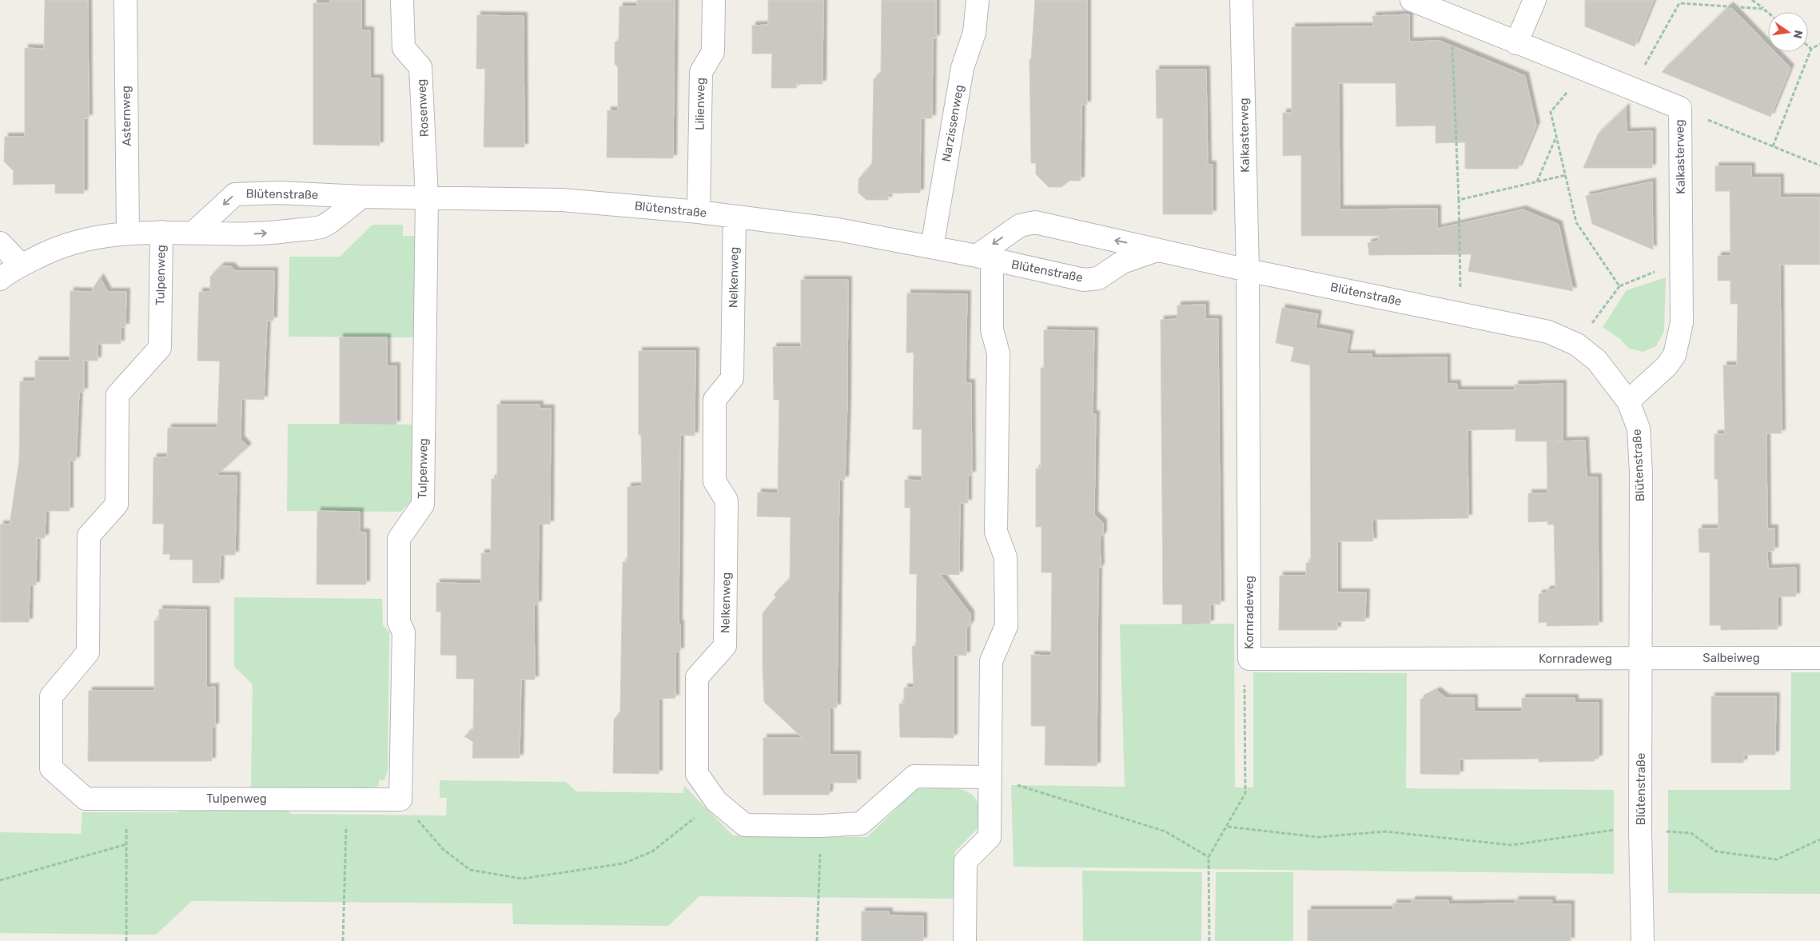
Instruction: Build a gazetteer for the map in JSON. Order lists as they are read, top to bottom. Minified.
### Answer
{"streets":{"street":["Lilienweg","Rosenweg","Asternweg","Narzissenweg","Kalkasterweg","Blütenstraße","Tulpenweg","Nelkenweg","Kornradeweg","Salbeiweg"]},"crossings":[["Lilienweg","Blütenstraße"],["Rosenweg","Blütenstraße"],["Rosenweg","Tulpenweg"],["Narzissenweg","Blütenstraße"],["Kalkasterweg","Blütenstraße"],["Kalkasterweg","Kornradeweg"],["Blütenstraße","Tulpenweg"],["Blütenstraße","Nelkenweg"],["Blütenstraße","Kornradeweg"],["Blütenstraße","Salbeiweg"],["Kornradeweg","Salbeiweg"]],"north":"right"}
